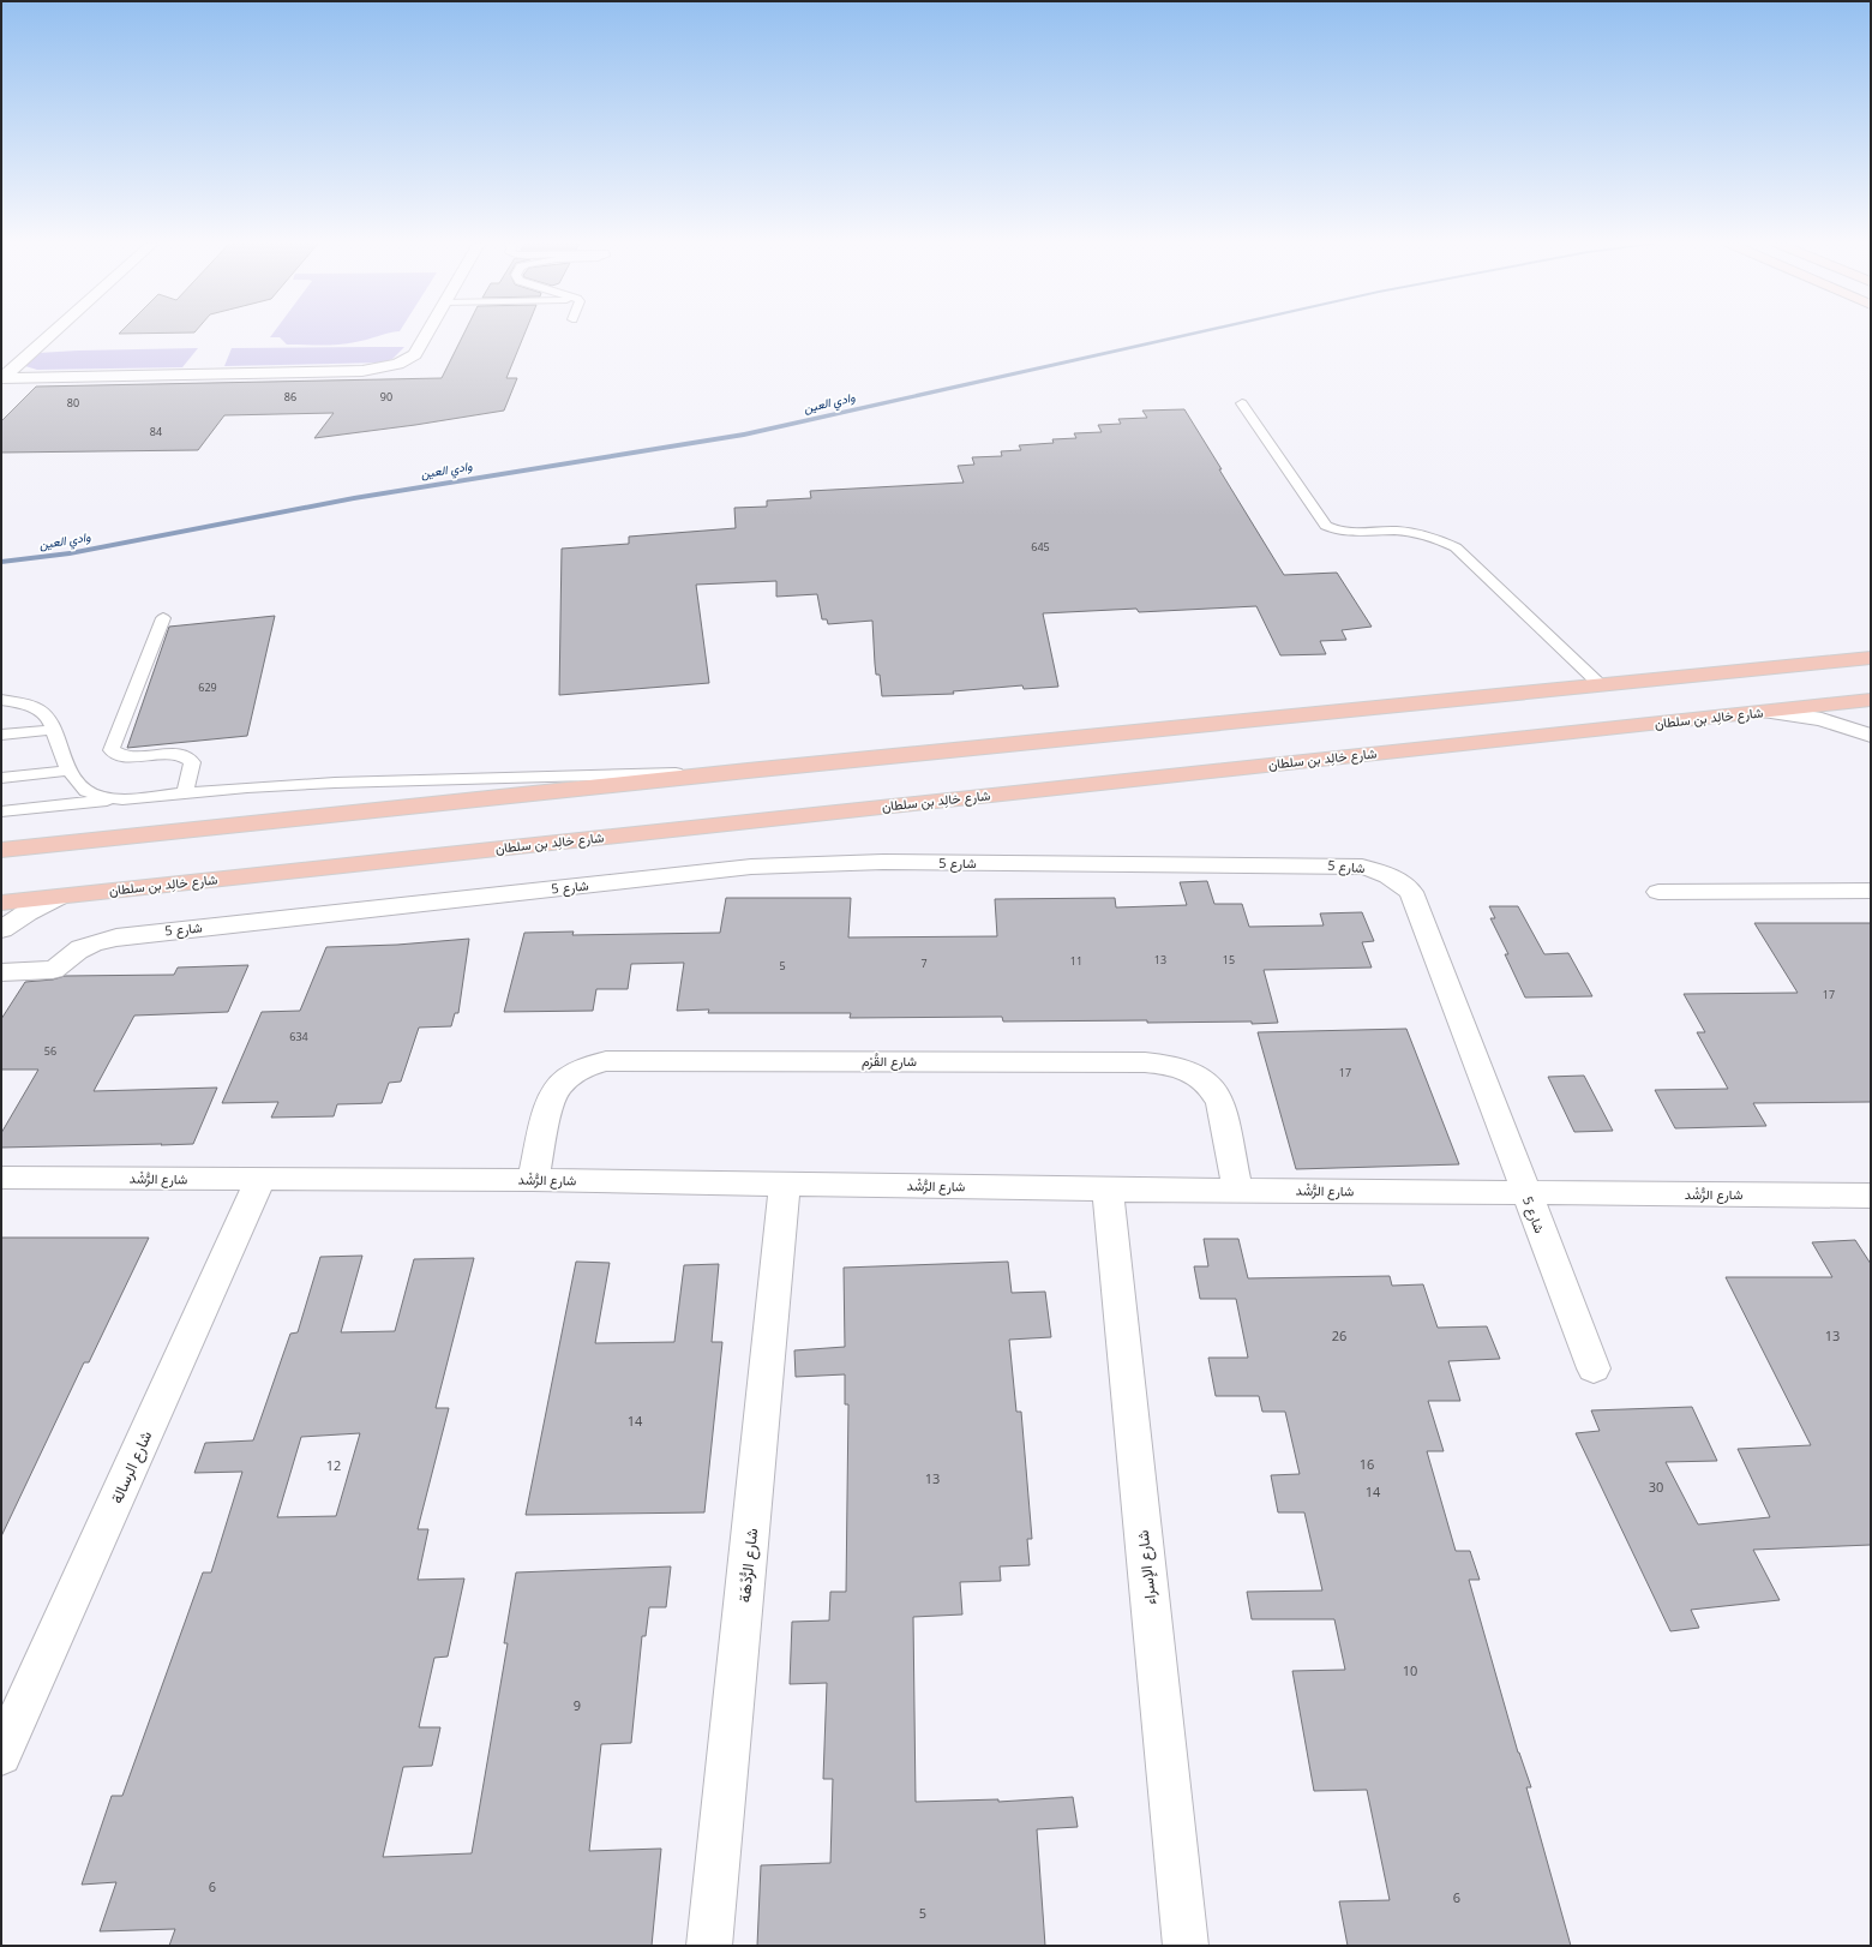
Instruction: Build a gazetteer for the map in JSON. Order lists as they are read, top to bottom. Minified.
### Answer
{"streets":{"main road":["شارع خالِد بن سلطان"],"street":["شارع 5","شارع القُرْم","شارع الرُّشْد","شارع الرسالة","شارع الرُّدْهَة","شارع الإسراء"]},"crossings":[["شارع 5","شارع الرُّشْد"],["شارع القُرْم","شارع الرُّشْد"],["شارع الرُّشْد","شارع الرسالة"],["شارع الرُّشْد","شارع الرُّدْهَة"],["شارع الرُّشْد","شارع الإسراء"]],"water":["وادي العين"],"house_numbers":["86","90","80","84","645","629","13","15","11","7","5","17","634","56","17","26","13","14","16","12","13","30","14","10","9","6","6","5"]}
